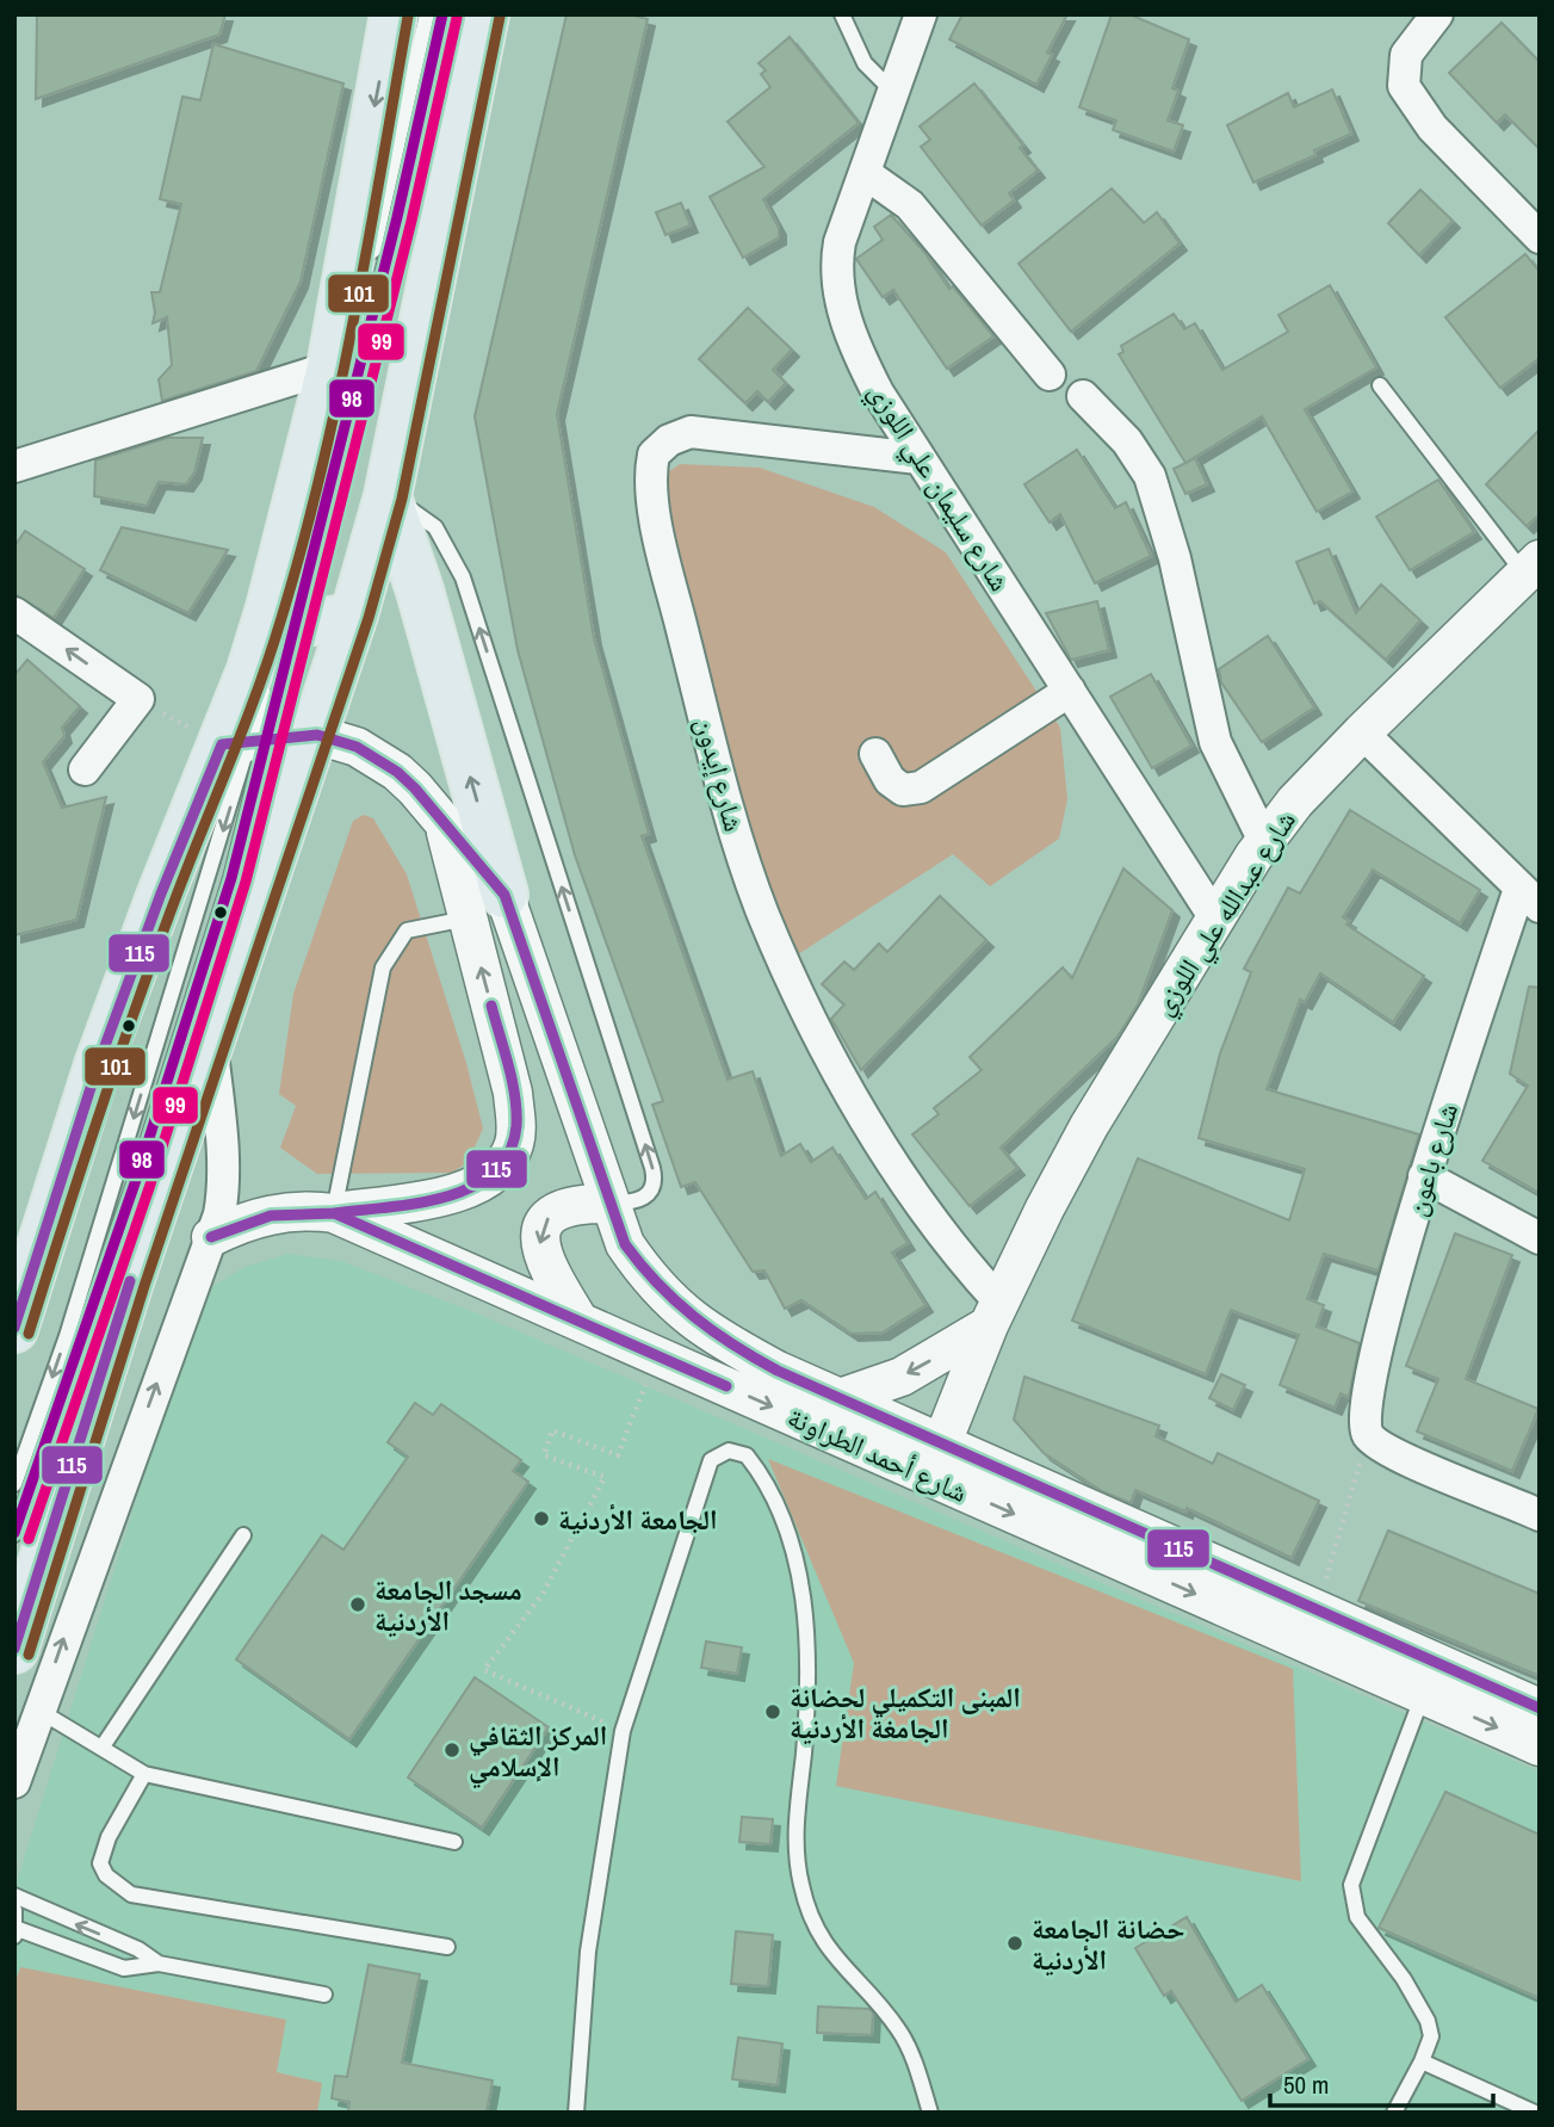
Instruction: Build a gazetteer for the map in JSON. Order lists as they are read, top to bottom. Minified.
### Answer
{"streets":{"street":["شارع سليمان علي اللوزي","شارع إيدون","شارع عبدالله علي اللوزي","شارع باعون","شارع أحمد الطراونة"]},"crossings":[["شارع سليمان علي اللوزي","شارع إيدون"],["شارع سليمان علي اللوزي","شارع عبدالله علي اللوزي"],["شارع إيدون","شارع عبدالله علي اللوزي"],["شارع عبدالله علي اللوزي","شارع أحمد الطراونة"]],"places":["الجامعة الأردنية","مسجد الجامعة الأردنية","المبنى التكميلي لحضانة الجامغة الأردنية","المركز الثقافي الإسلامي","حضانة الجامعة الأردنية"],"lines":["transit line 98","transit line 101","transit line 99","transit line 115"],"scale_bar":"50 m"}
